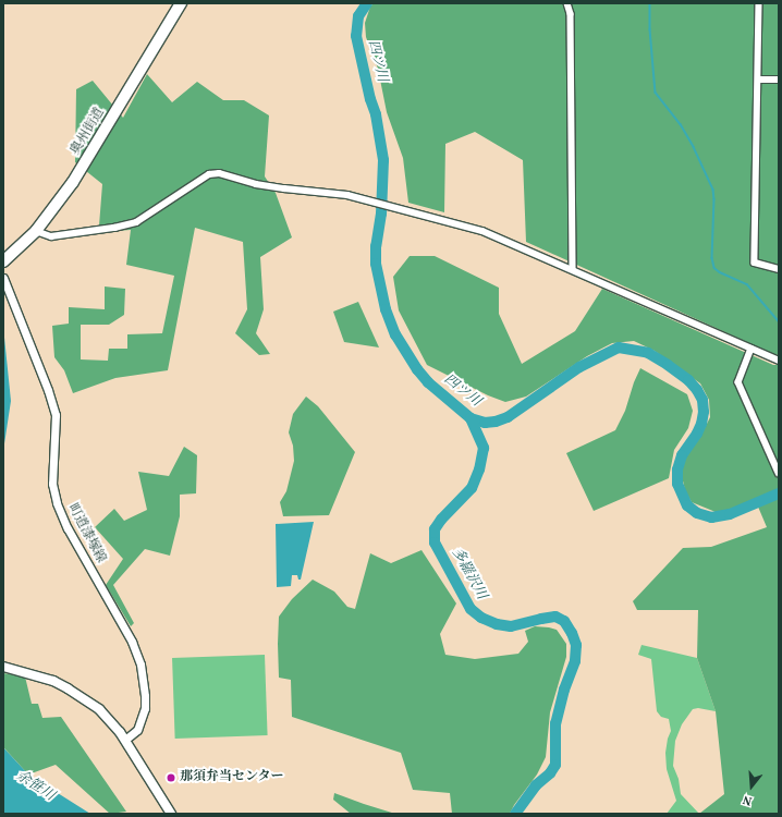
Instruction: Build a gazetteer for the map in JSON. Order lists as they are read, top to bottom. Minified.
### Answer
{"streets":{"highway":["奥州街道"],"street":["町道漆塚線"]},"water":["四ツ川","多羅沢川","余笹川"],"places":["那須弁当センター"],"north":"bottom"}
